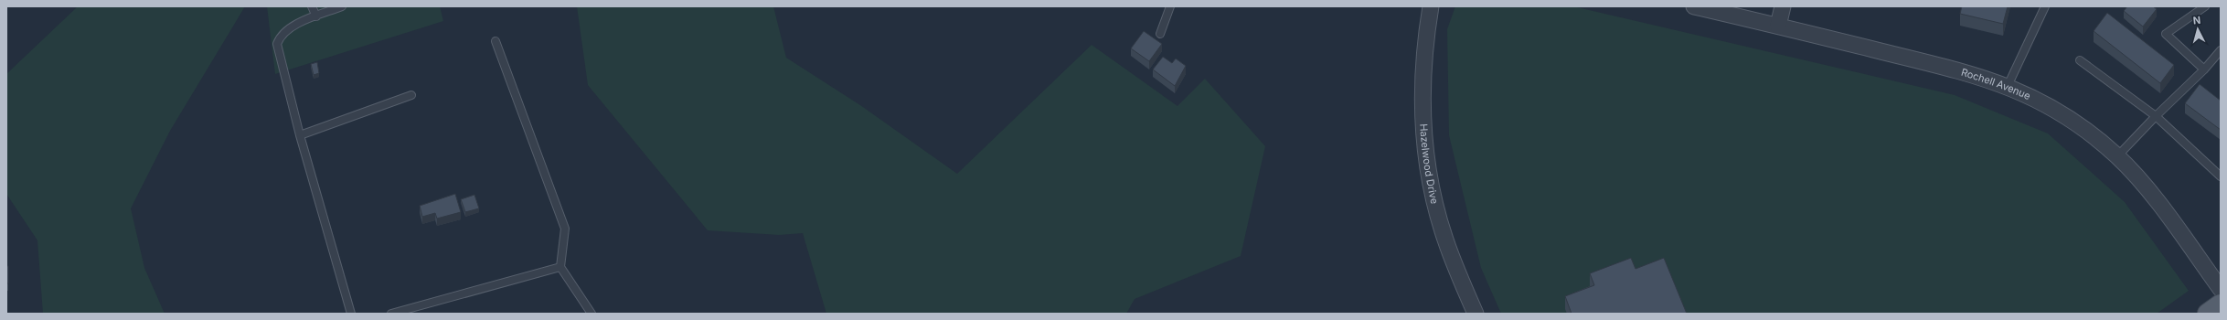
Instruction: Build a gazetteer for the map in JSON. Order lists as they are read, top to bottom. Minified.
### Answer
{"streets":{"street":["Rochell Avenue","Hazelwood Drive"]},"north":"top"}
